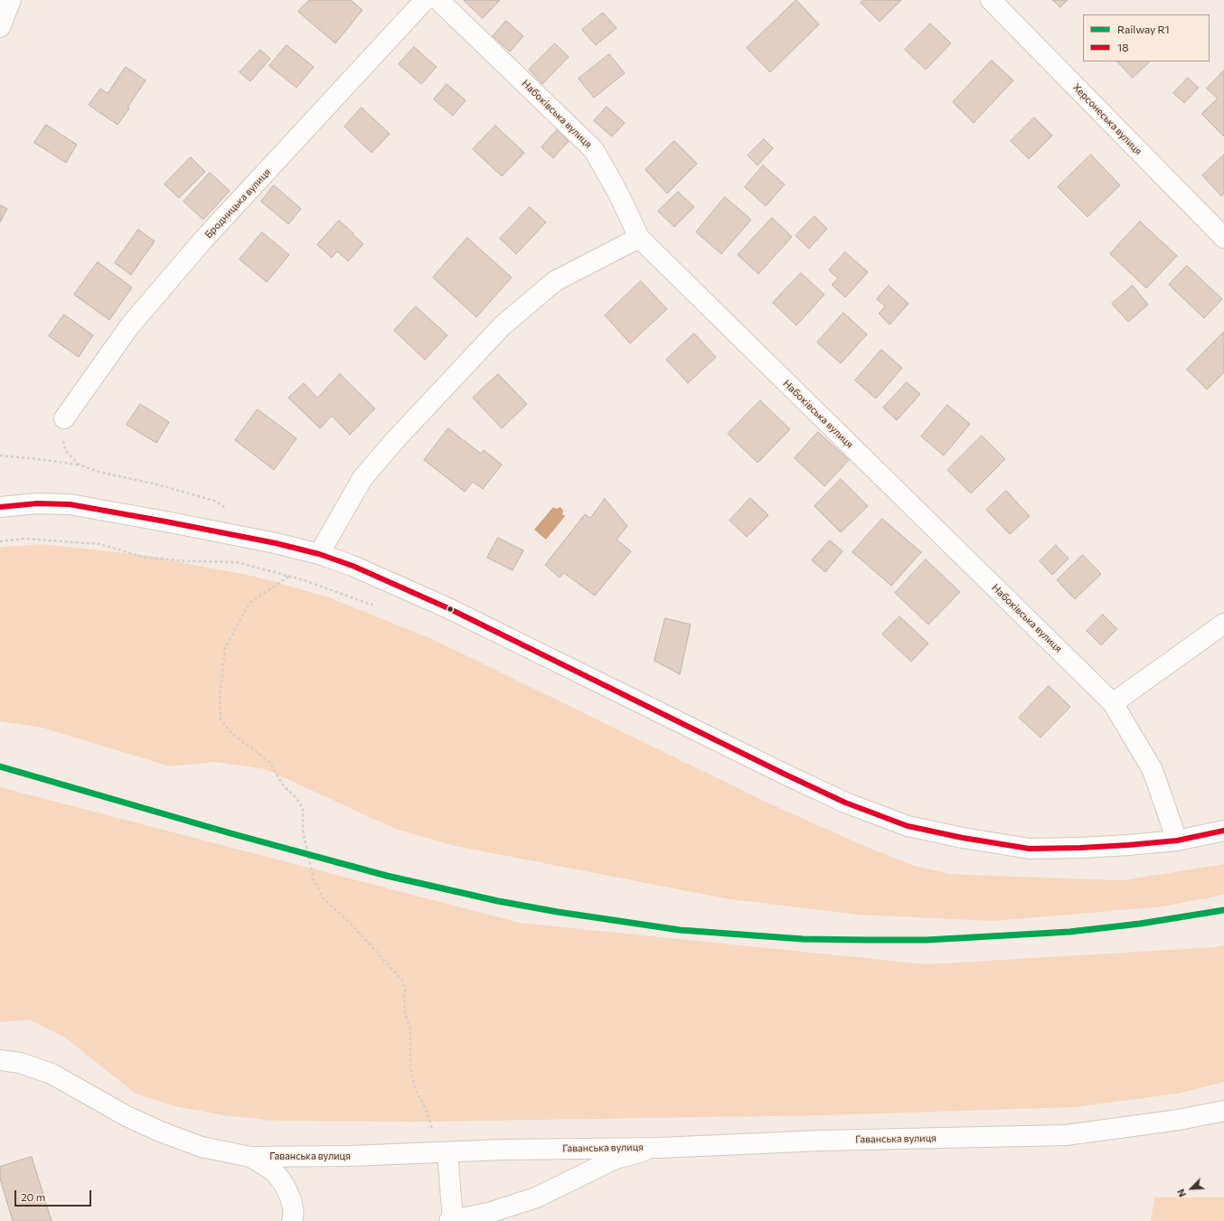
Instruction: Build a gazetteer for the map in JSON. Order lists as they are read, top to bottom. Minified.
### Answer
{"streets":{"street":["Набоківська вулиця","Херсонеська вулиця","Бродницька вулиця","Гаванська вулиця"]},"lines":["transit line 18","rail line R1"],"legend":["Railway R1","18"],"scale_bar":"20 m","north":"bottom left"}
